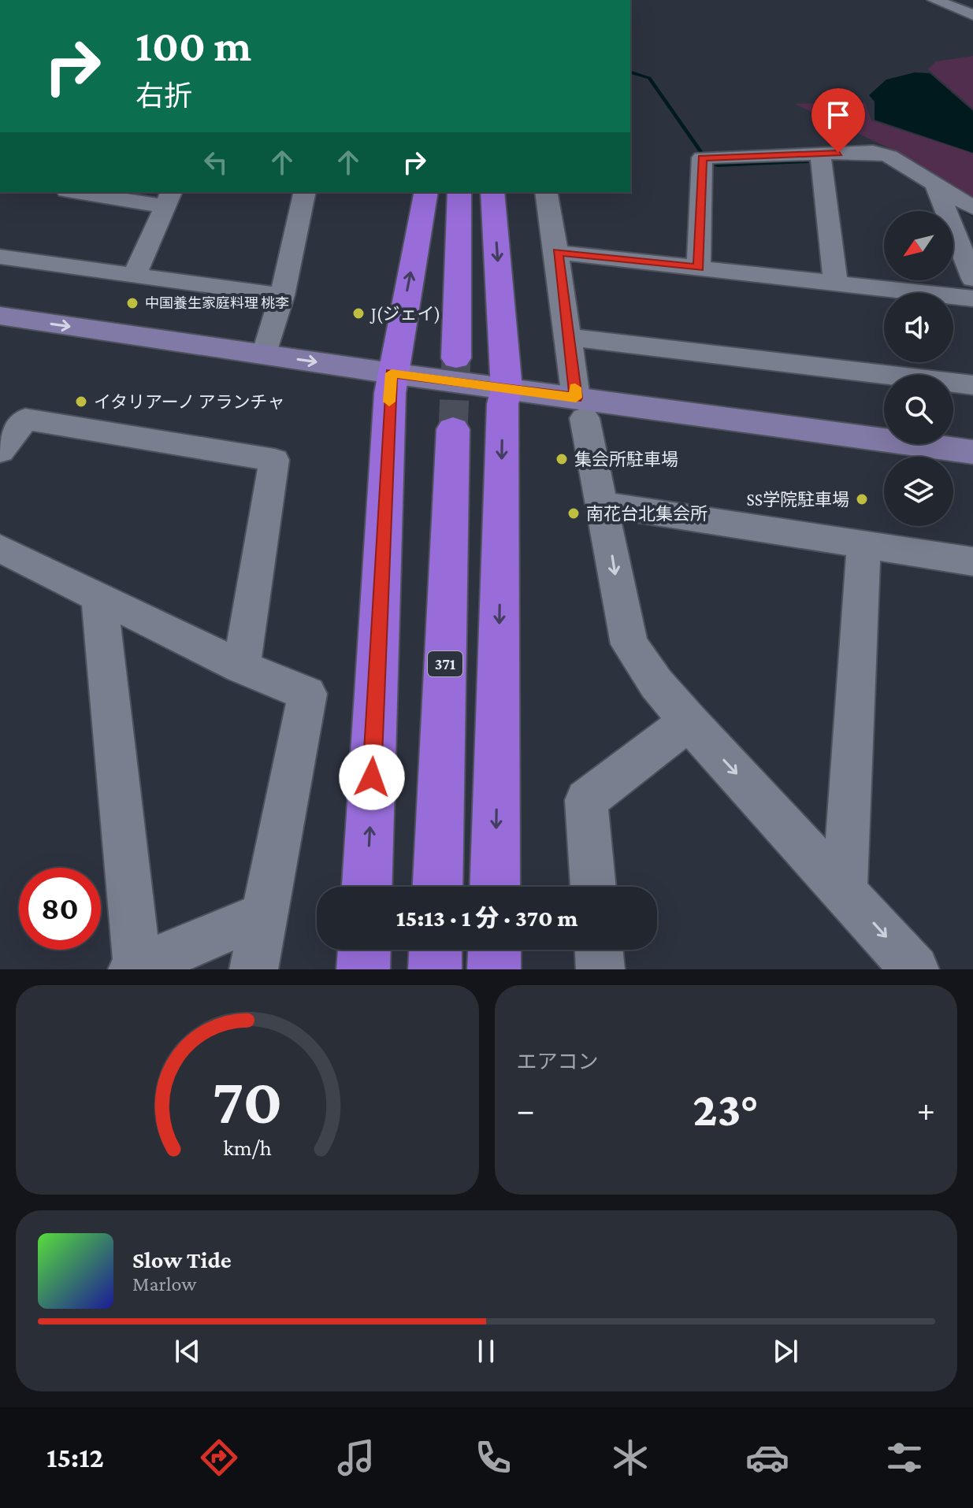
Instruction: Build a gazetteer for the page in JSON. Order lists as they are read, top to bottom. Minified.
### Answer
{"streets":{"highway":["371"]},"places":["中国養生家庭料理 桃李","J(ジェイ)","イタリアーノ アランチャ","集会所駐車場","SS学院駐車場","南花台北集会所"],"north":"bottom left","page":{"turn":["100 m","右折"],"limit":"80","trip":"15:13 · 1 分 · 370 m","tile":"エアコン","heat":["−","23°","+"],"song":["Slow Tide","Marlow"],"tabs":"15:12","gauge":["70","km/h"]}}
